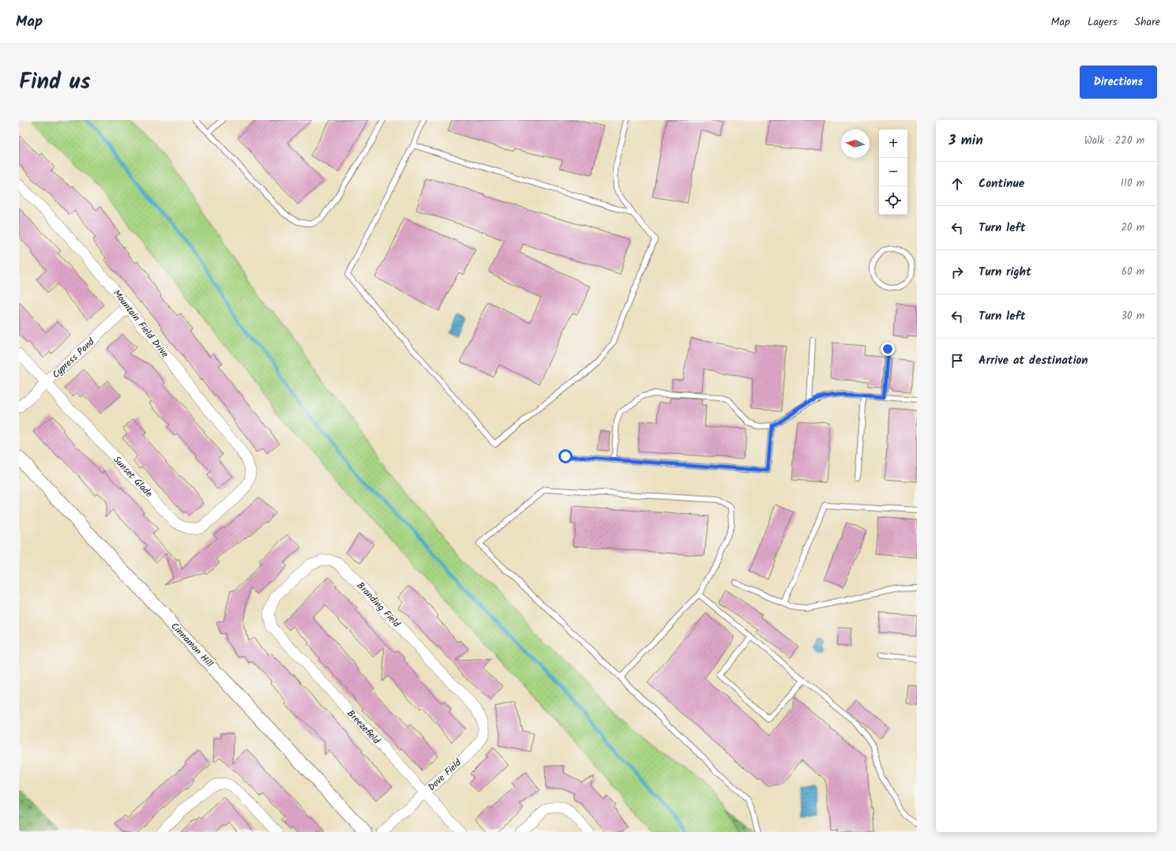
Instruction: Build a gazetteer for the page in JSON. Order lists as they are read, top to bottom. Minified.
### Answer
{"streets":{"street":["Mountain Field Drive","Cypress Pond","Sunset Glade","Branding Field","Cinnamon Hill","Breezefield","Dove Field"]},"crossings":[["Mountain Field Drive","Cypress Pond"],["Mountain Field Drive","Sunset Glade"],["Cypress Pond","Sunset Glade"],["Branding Field","Breezefield"],["Branding Field","Dove Field"],["Breezefield","Dove Field"]],"north":"left","page":{"header":"Map","nav":["Map","Layers","Share"],"title":"Find us","buttons":"Directions","heading":["3 min","Walk · 220 m"],"map_buttons":["+","−"],"list":[["Continue","110 m"],["Turn left","20 m"],["Turn right","60 m"],["Turn left","30 m"],"Arrive at destination"]}}
